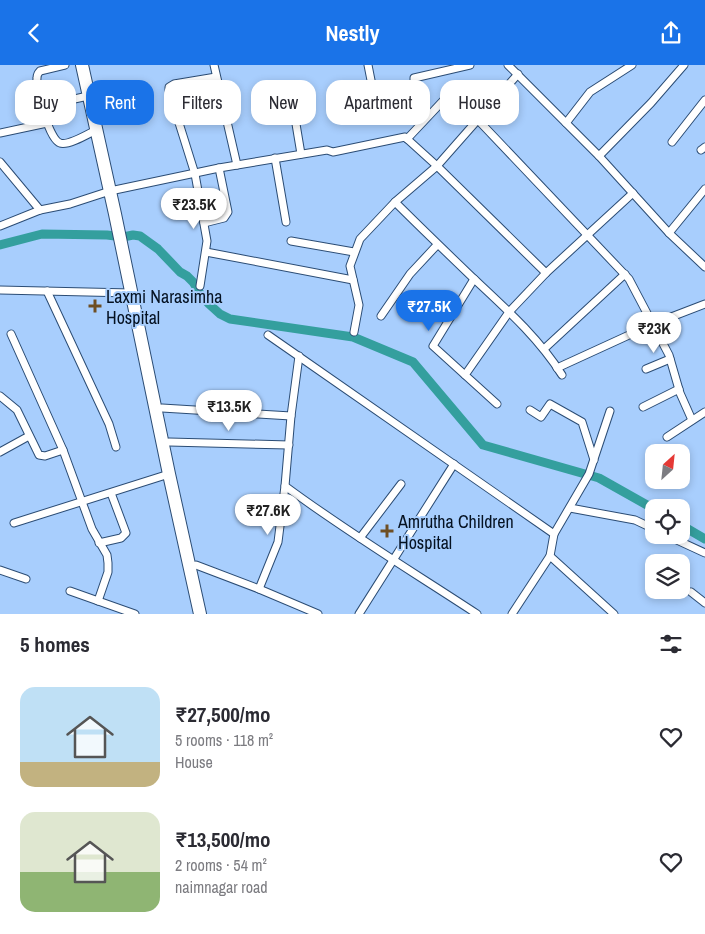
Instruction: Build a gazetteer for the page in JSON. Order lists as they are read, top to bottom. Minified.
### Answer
{"places":{"health":["Laxmi Narasimha Hospital","Amrutha Children Hospital"]},"north":"top right","page":{"header":"Nestly","chip":["Buy","Rent","Filters","New","Apartment","House"],"price":["₹23.5K","₹27.5K","₹23K","₹13.5K","₹27.6K"],"heading":"5 homes","list":[{"name":"₹27,500/mo","note":"5 rooms · 118 m² · House"},{"name":"₹13,500/mo","note":"2 rooms · 54 m² · naimnagar road"}]}}
